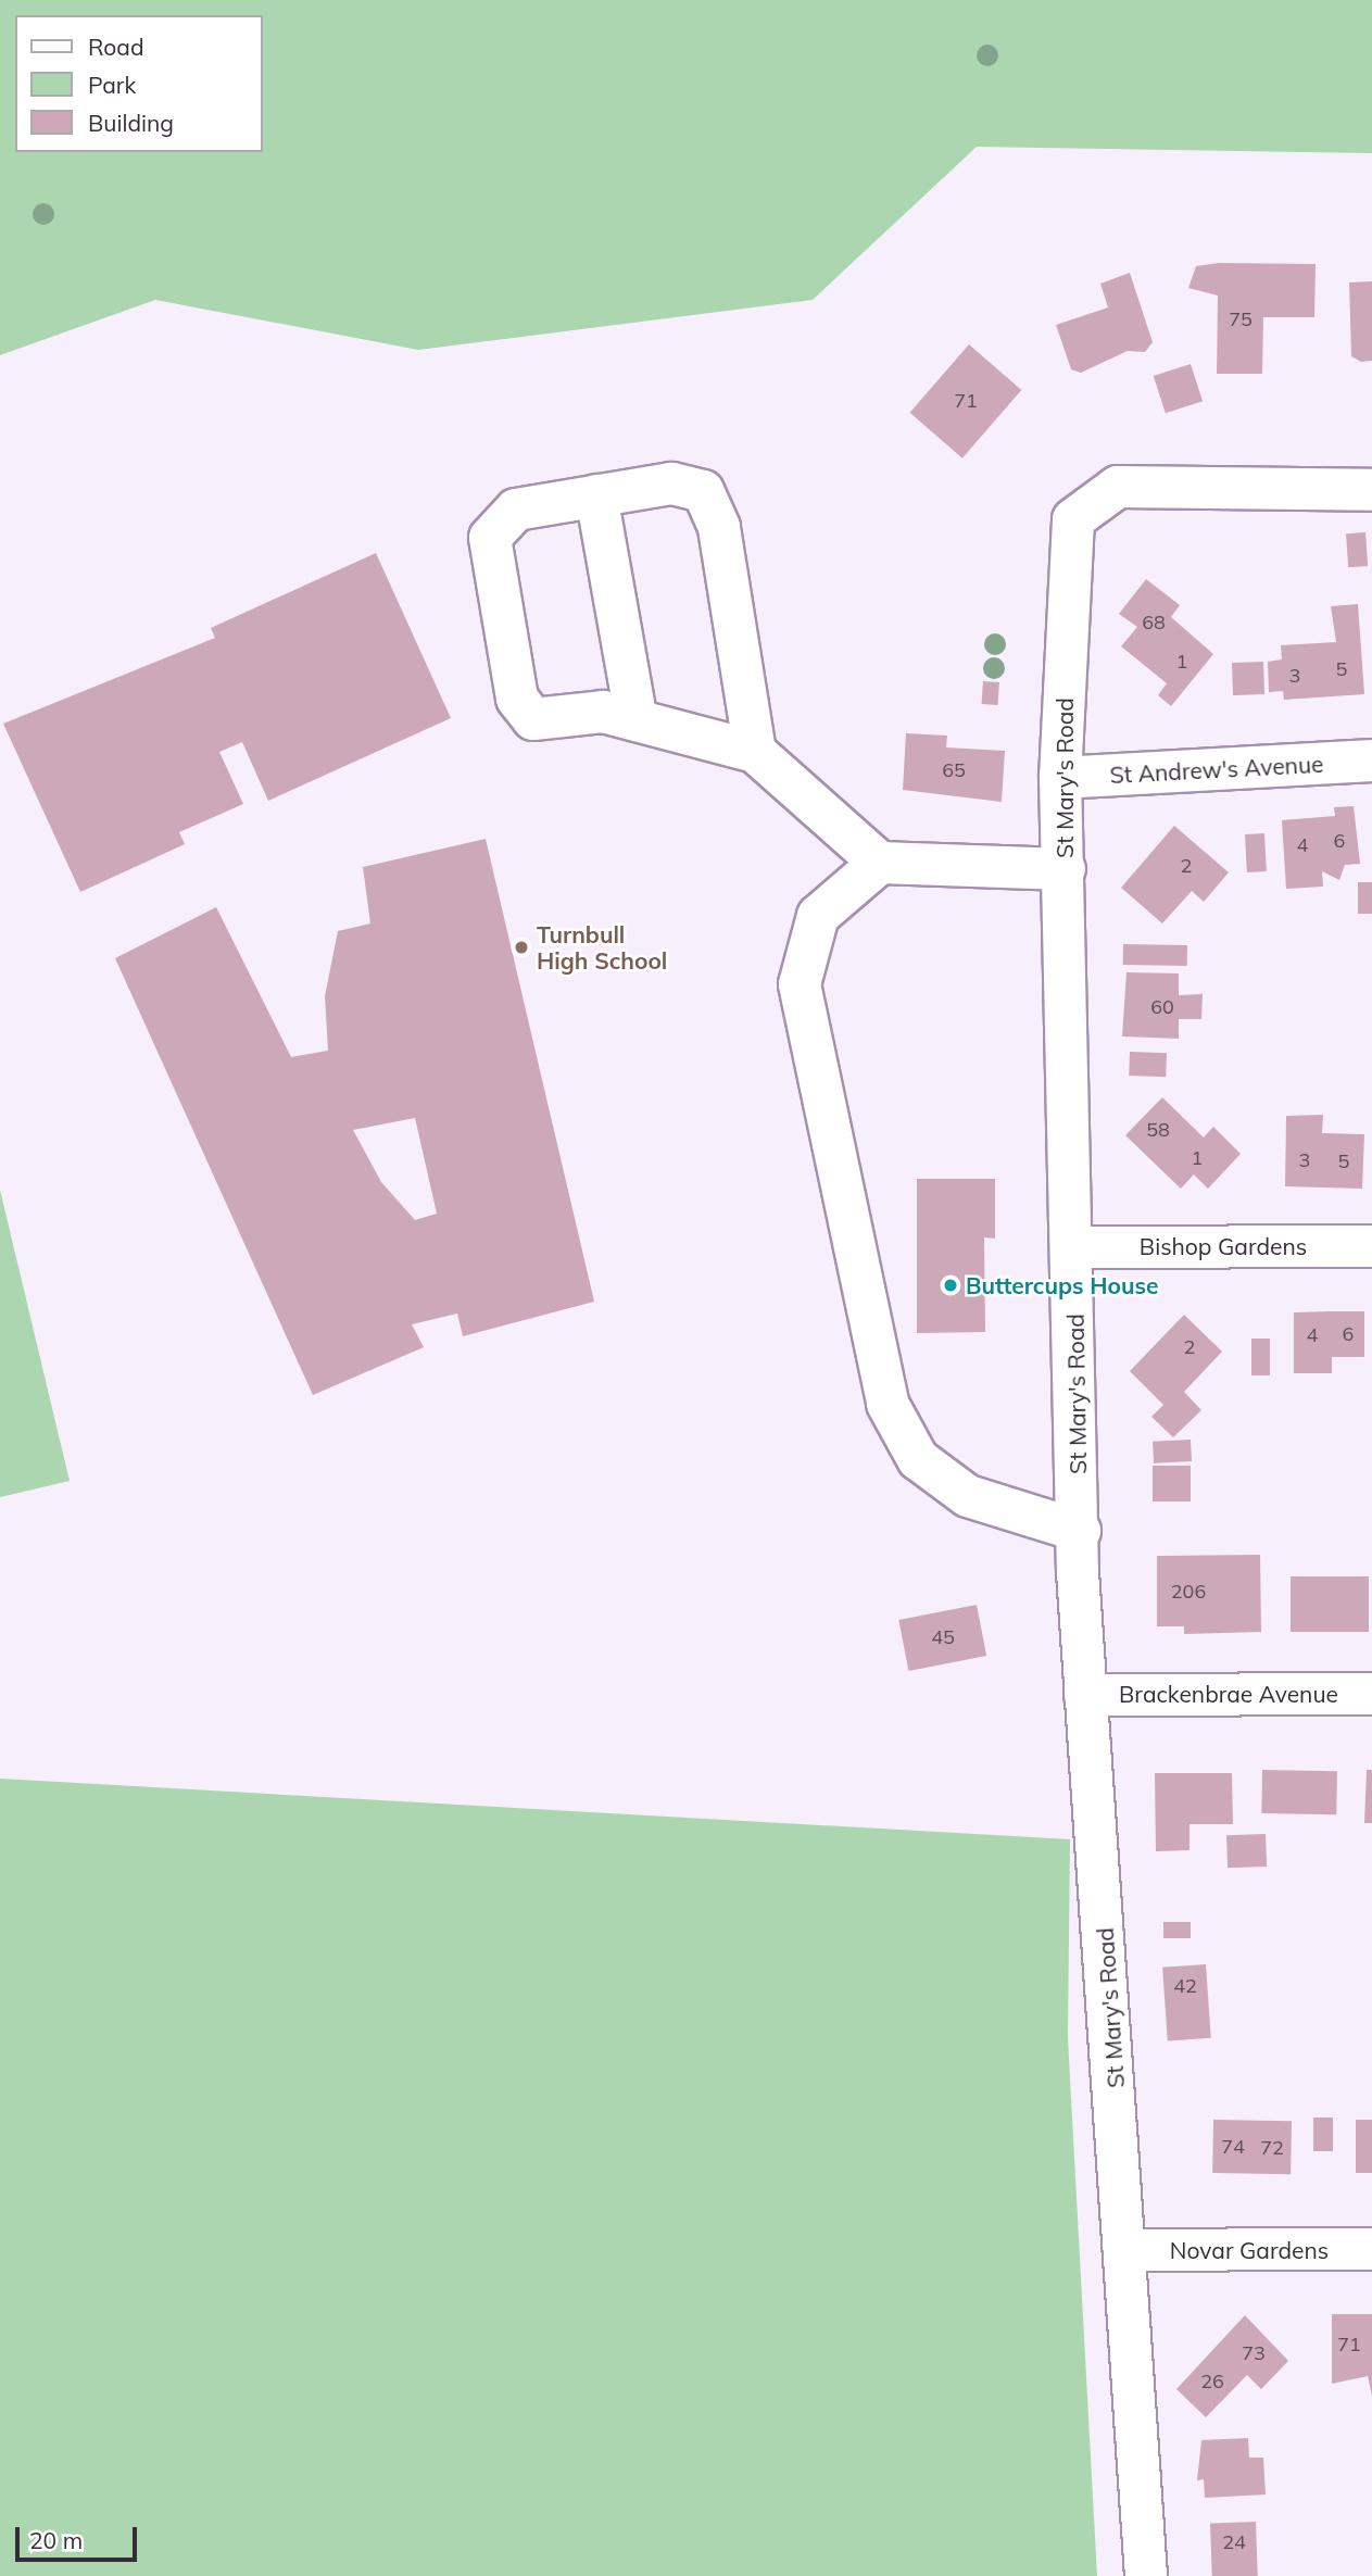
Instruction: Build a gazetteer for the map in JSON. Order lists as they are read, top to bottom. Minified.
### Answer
{"streets":{"street":["St Andrew's Avenue","St Mary's Road","Bishop Gardens","Brackenbrae Avenue","Novar Gardens"]},"crossings":[["St Andrew's Avenue","St Mary's Road"],["St Mary's Road","Bishop Gardens"],["St Mary's Road","Brackenbrae Avenue"],["St Mary's Road","Novar Gardens"]],"places":["Turnbull High School","Buttercups House"],"house_numbers":["75","71","68","1","5","3","65","6","4","2","60","58","1","3","5","6","4","2","206","45","42","74","72","71","73","26","24"],"legend":["Road","Park","Building"],"scale_bar":"20 m"}
